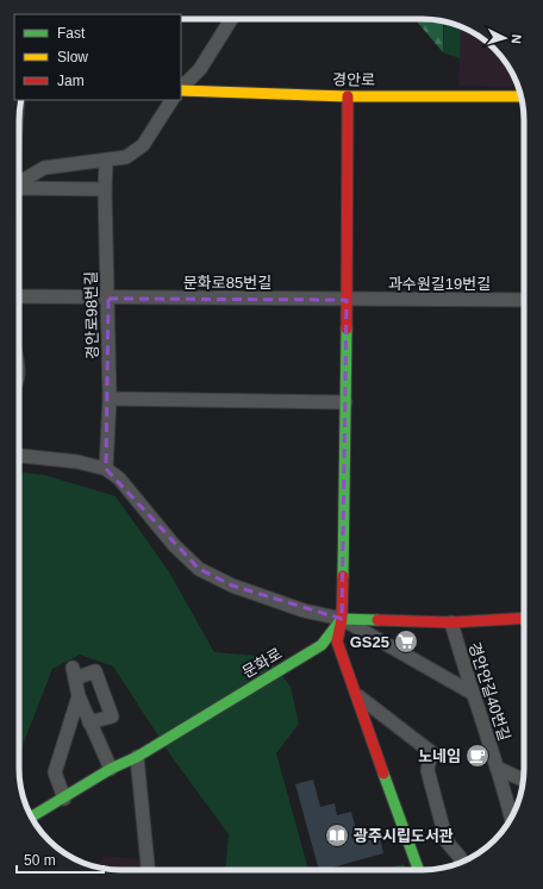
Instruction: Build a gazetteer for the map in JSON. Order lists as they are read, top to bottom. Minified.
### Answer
{"streets":{"street":["경안로","문화로85번길","과수원길19번길","경안로98번길","문화로","경안안길40번길"]},"crossings":[["문화로85번길","과수원길19번길"],["문화로85번길","경안로98번길"]],"places":{"supermarket":["GS25"],"cafe":["노네임"],"library":["광주시립도서관"]},"legend":["Fast","Slow","Jam"],"scale_bar":"50 m","north":"right"}
